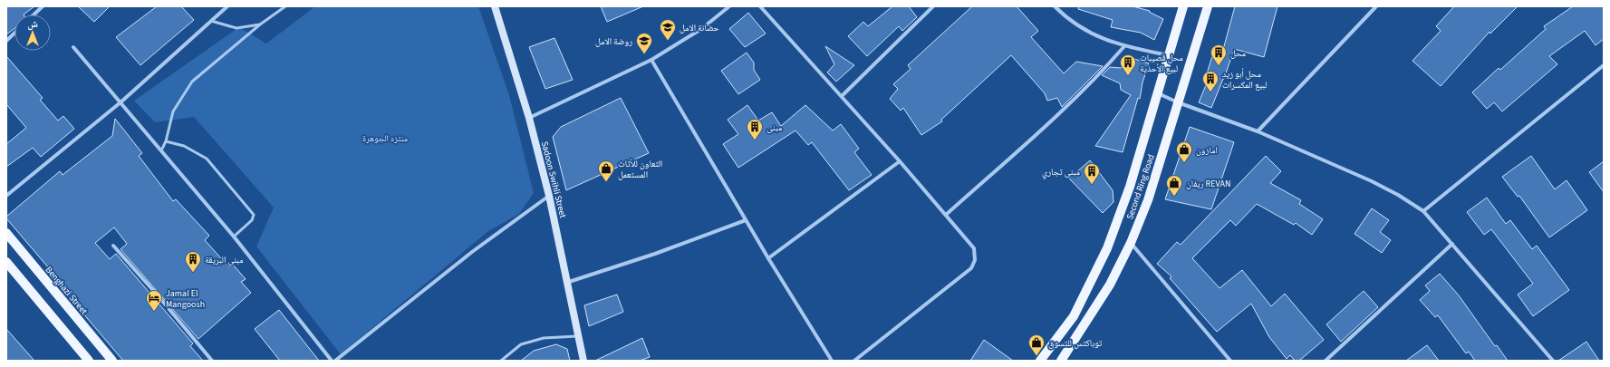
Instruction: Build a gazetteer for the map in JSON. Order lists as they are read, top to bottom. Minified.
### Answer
{"streets":{"main road":["Sadoon Swihli Street","Second Ring Road","Benghazi Street"]},"parks":["منتزه الجوهرة"],"places":{"school or university":["حضانة الامل","روضة الامل"],"building":["محل","محل قصيبات لبيع الأحذية","محل أبو زيد لبيع المكسرات","مبنى","مبنى تجاري","مبنى البريقة"],"shop":["امازون","التعاون للأثاث المستعمل","ريفان REVAN","توباكتس للتسوق"],"hotel":["Jamal El Mangoosh"]},"north":"top"}
